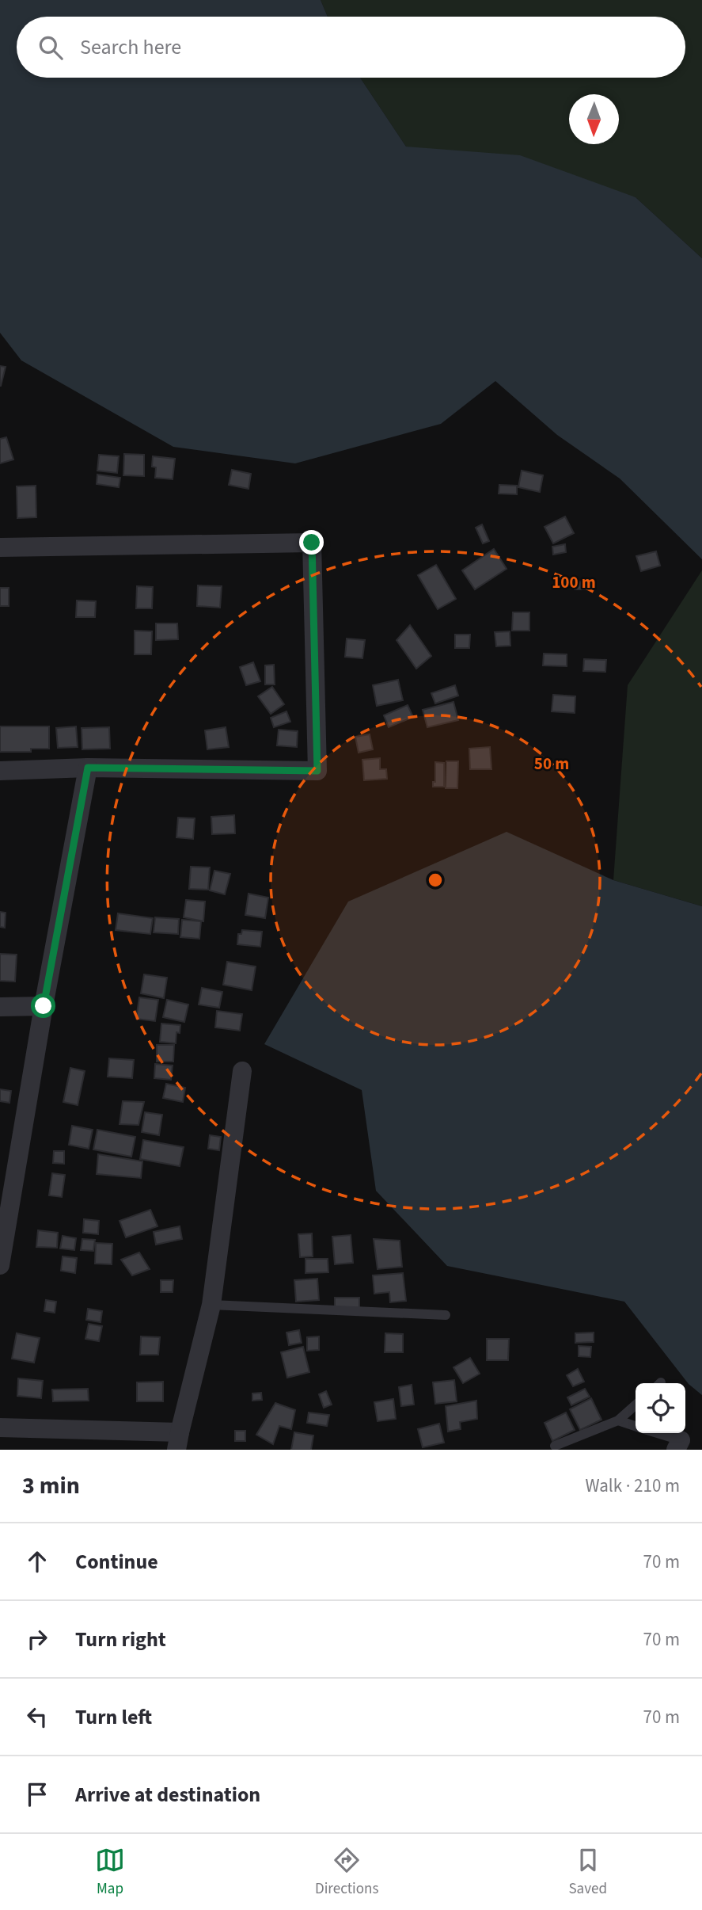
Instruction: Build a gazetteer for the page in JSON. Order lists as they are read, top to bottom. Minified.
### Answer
{"north":"bottom","page":{"search":"Search here","heading":["3 min","Walk · 210 m"],"list":[["Continue","70 m"],["Turn right","70 m"],["Turn left","70 m"],"Arrive at destination"],"nav":["Map","Directions","Saved"]},"rings":["100 m","50 m"]}
